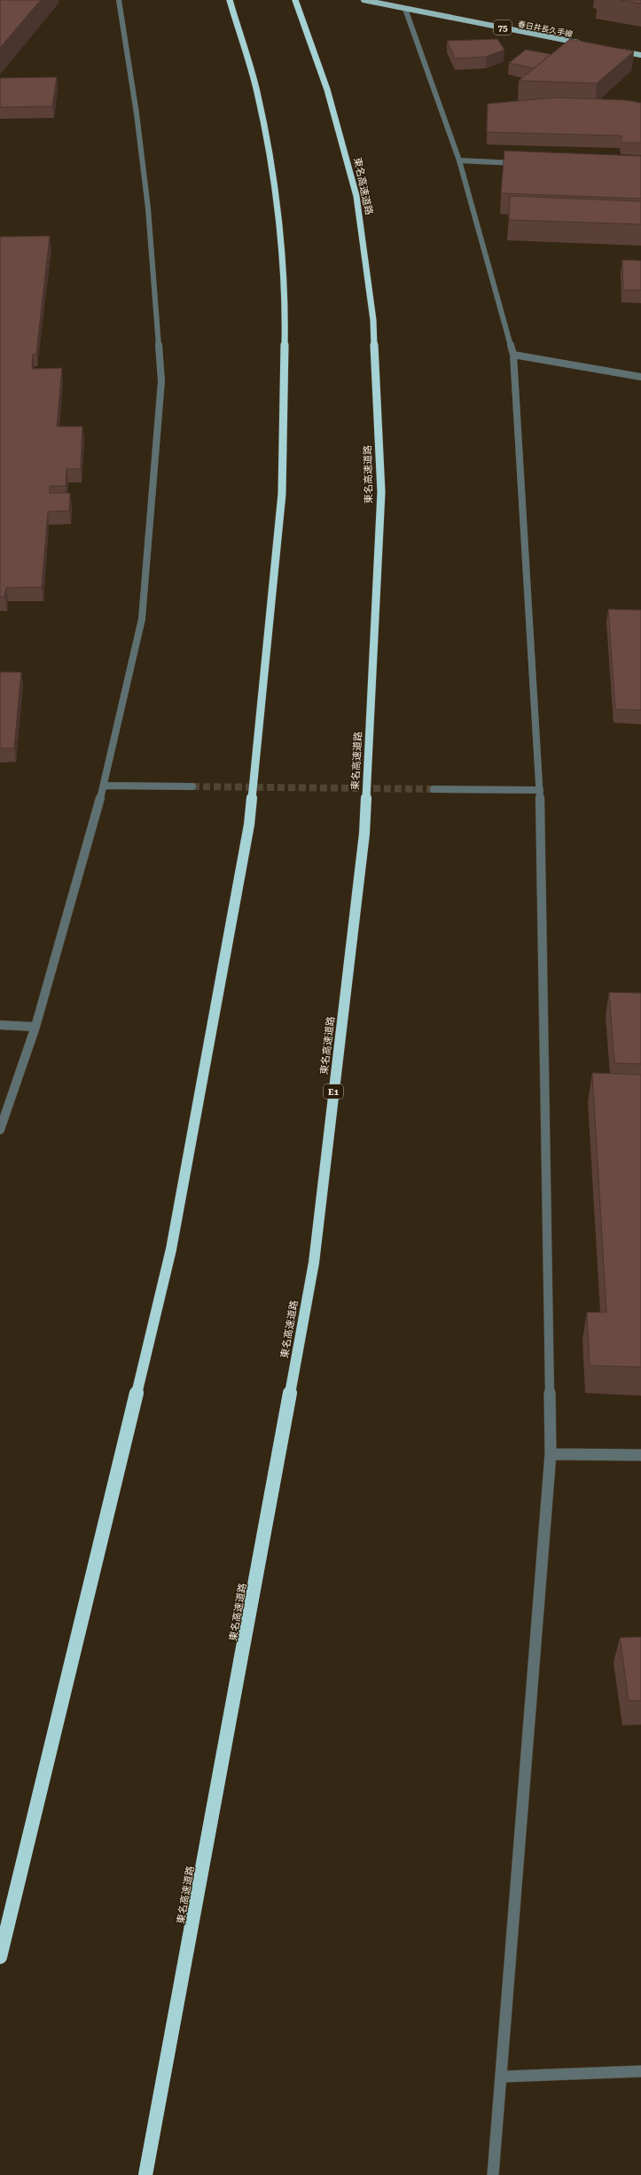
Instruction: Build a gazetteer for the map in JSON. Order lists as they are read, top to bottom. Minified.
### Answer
{"streets":{"highway":["東名高速道路","E1"],"main road":["75","春日井長久手線"]}}
